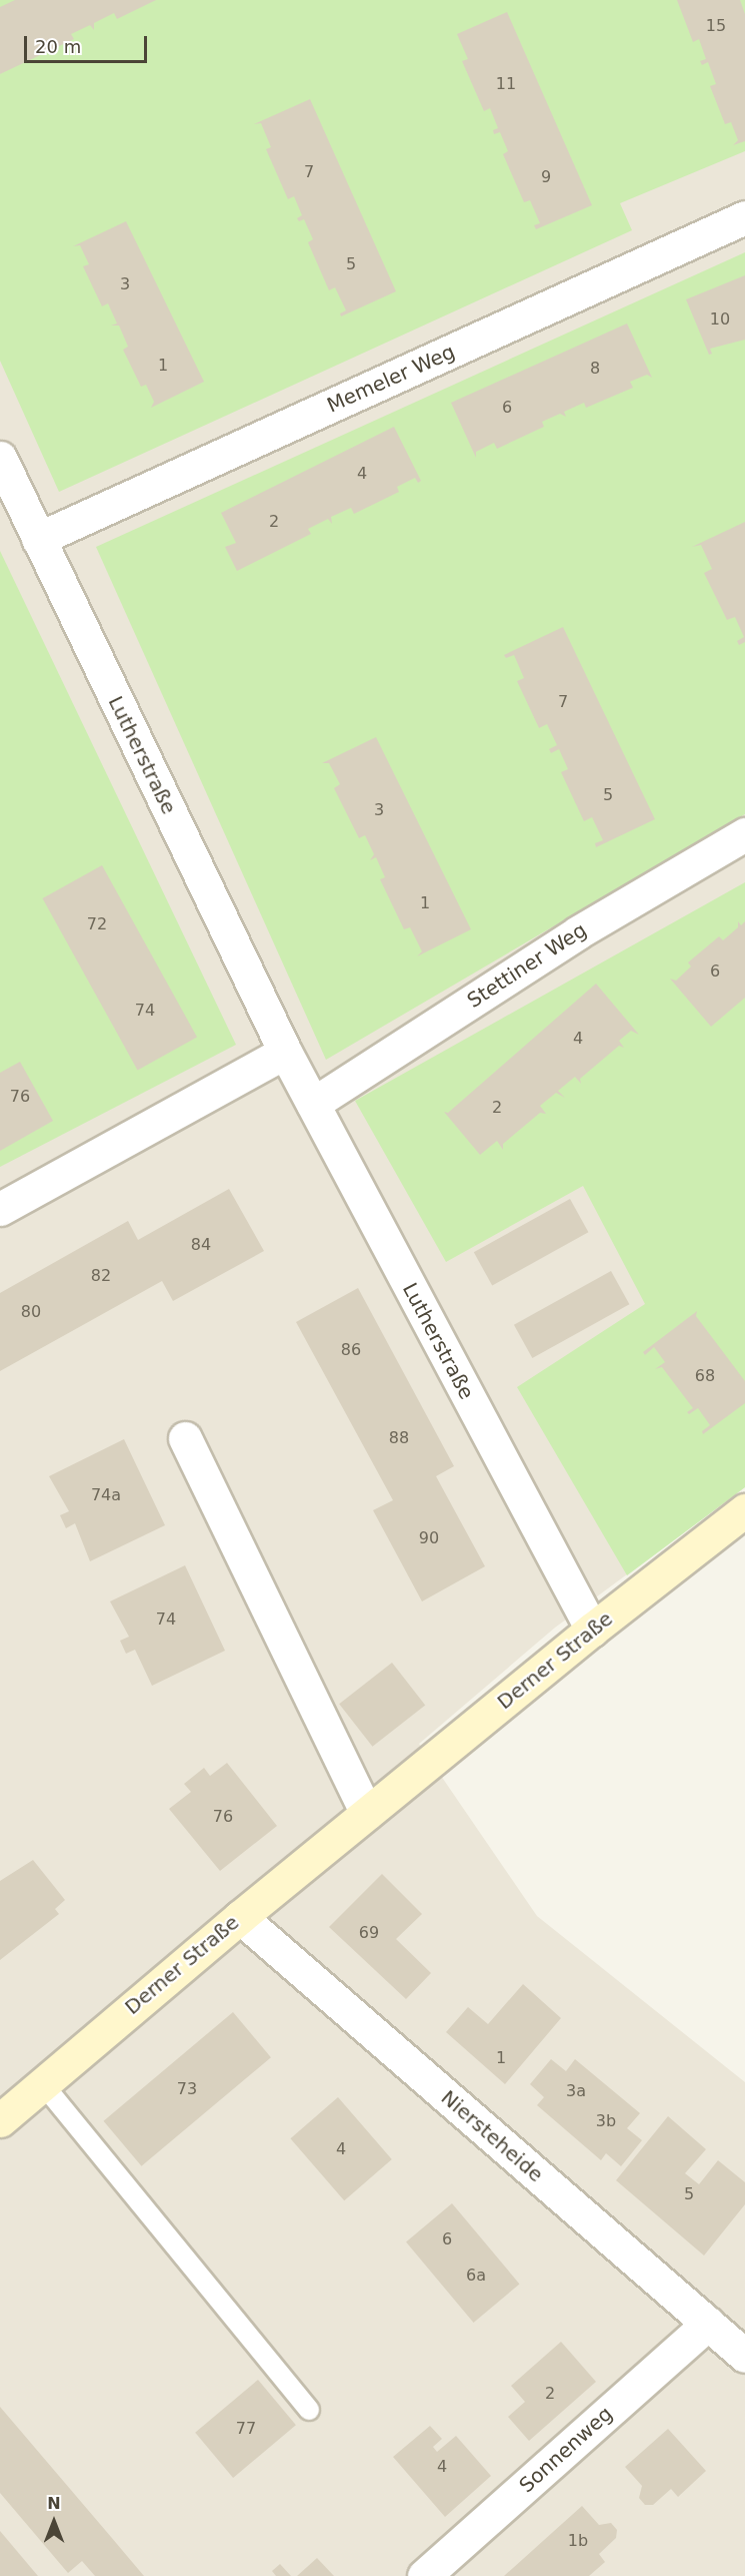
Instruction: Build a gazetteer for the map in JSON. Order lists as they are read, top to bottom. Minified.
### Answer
{"streets":{"street":["Memeler Weg","Lutherstraße","Stettiner Weg","Derner Straße","Niersteheide","Sonnenweg"]},"crossings":[["Memeler Weg","Lutherstraße"],["Lutherstraße","Stettiner Weg"],["Lutherstraße","Derner Straße"],["Derner Straße","Niersteheide"],["Niersteheide","Sonnenweg"]],"house_numbers":["15","11","7","9","5","3","10","1","8","6","4","2","7","5","3","1","72","6","74","4","76","2","84","82","80","86","68","88","74a","90","74","76","69","1","73","3a","3b","4","5","6","6a","2","77","4","1b"],"scale_bar":"20 m","north":"top"}
